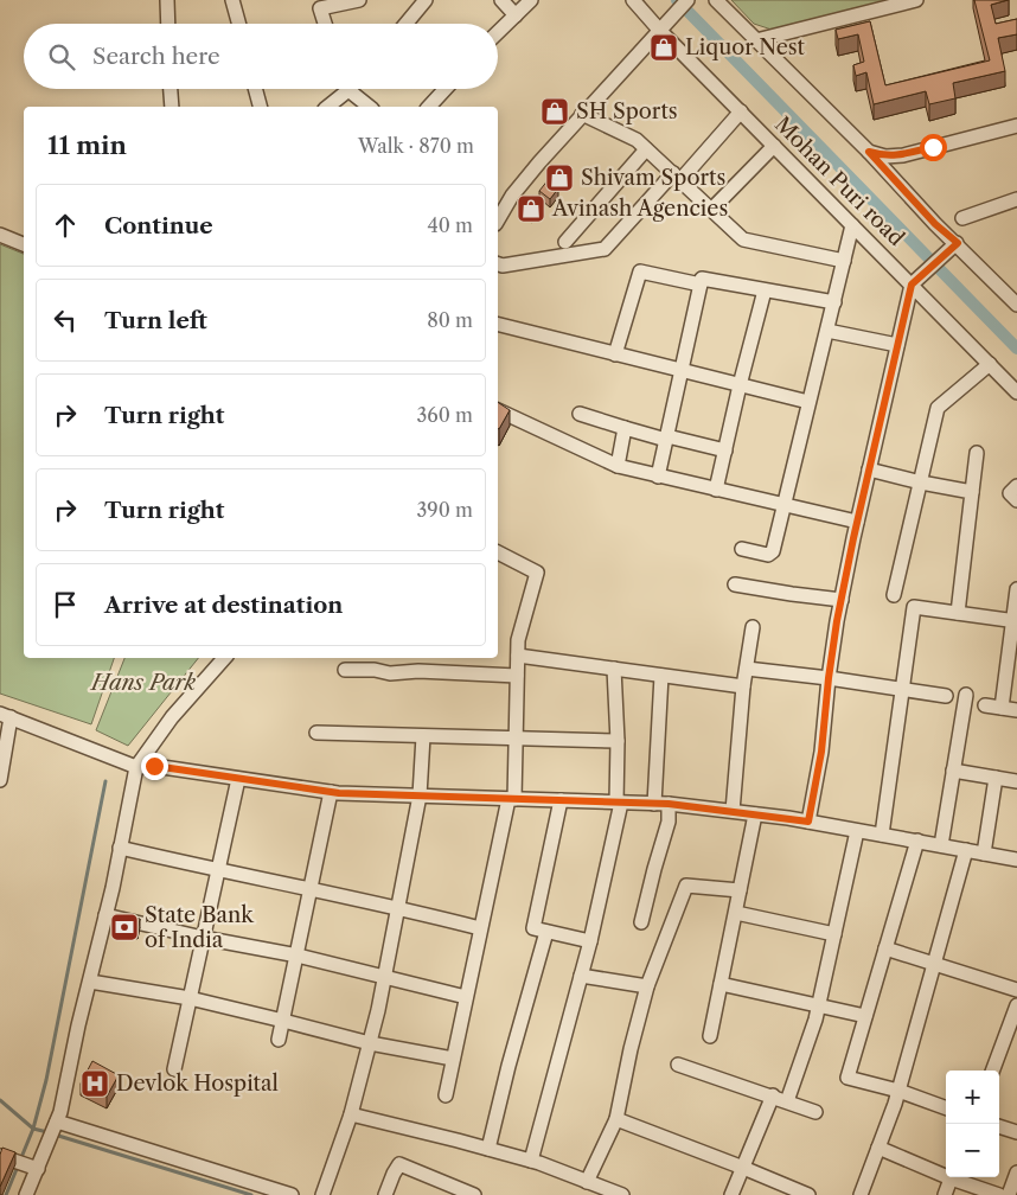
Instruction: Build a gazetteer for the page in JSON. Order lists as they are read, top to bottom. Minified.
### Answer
{"streets":{"street":["Mohan Puri road"]},"parks":["Hans Park"],"places":{"shop":["Liquor Nest","SH Sports","Shivam Sports","Avinash Agencies"],"bank":["State Bank of India"],"hospital":["Devlok Hospital"]},"page":{"search":"Search here","heading":["11 min","Walk · 870 m"],"list":[["Continue","40 m"],["Turn left","80 m"],["Turn right","360 m"],["Turn right","390 m"],"Arrive at destination"],"map_buttons":["+","−"]}}
